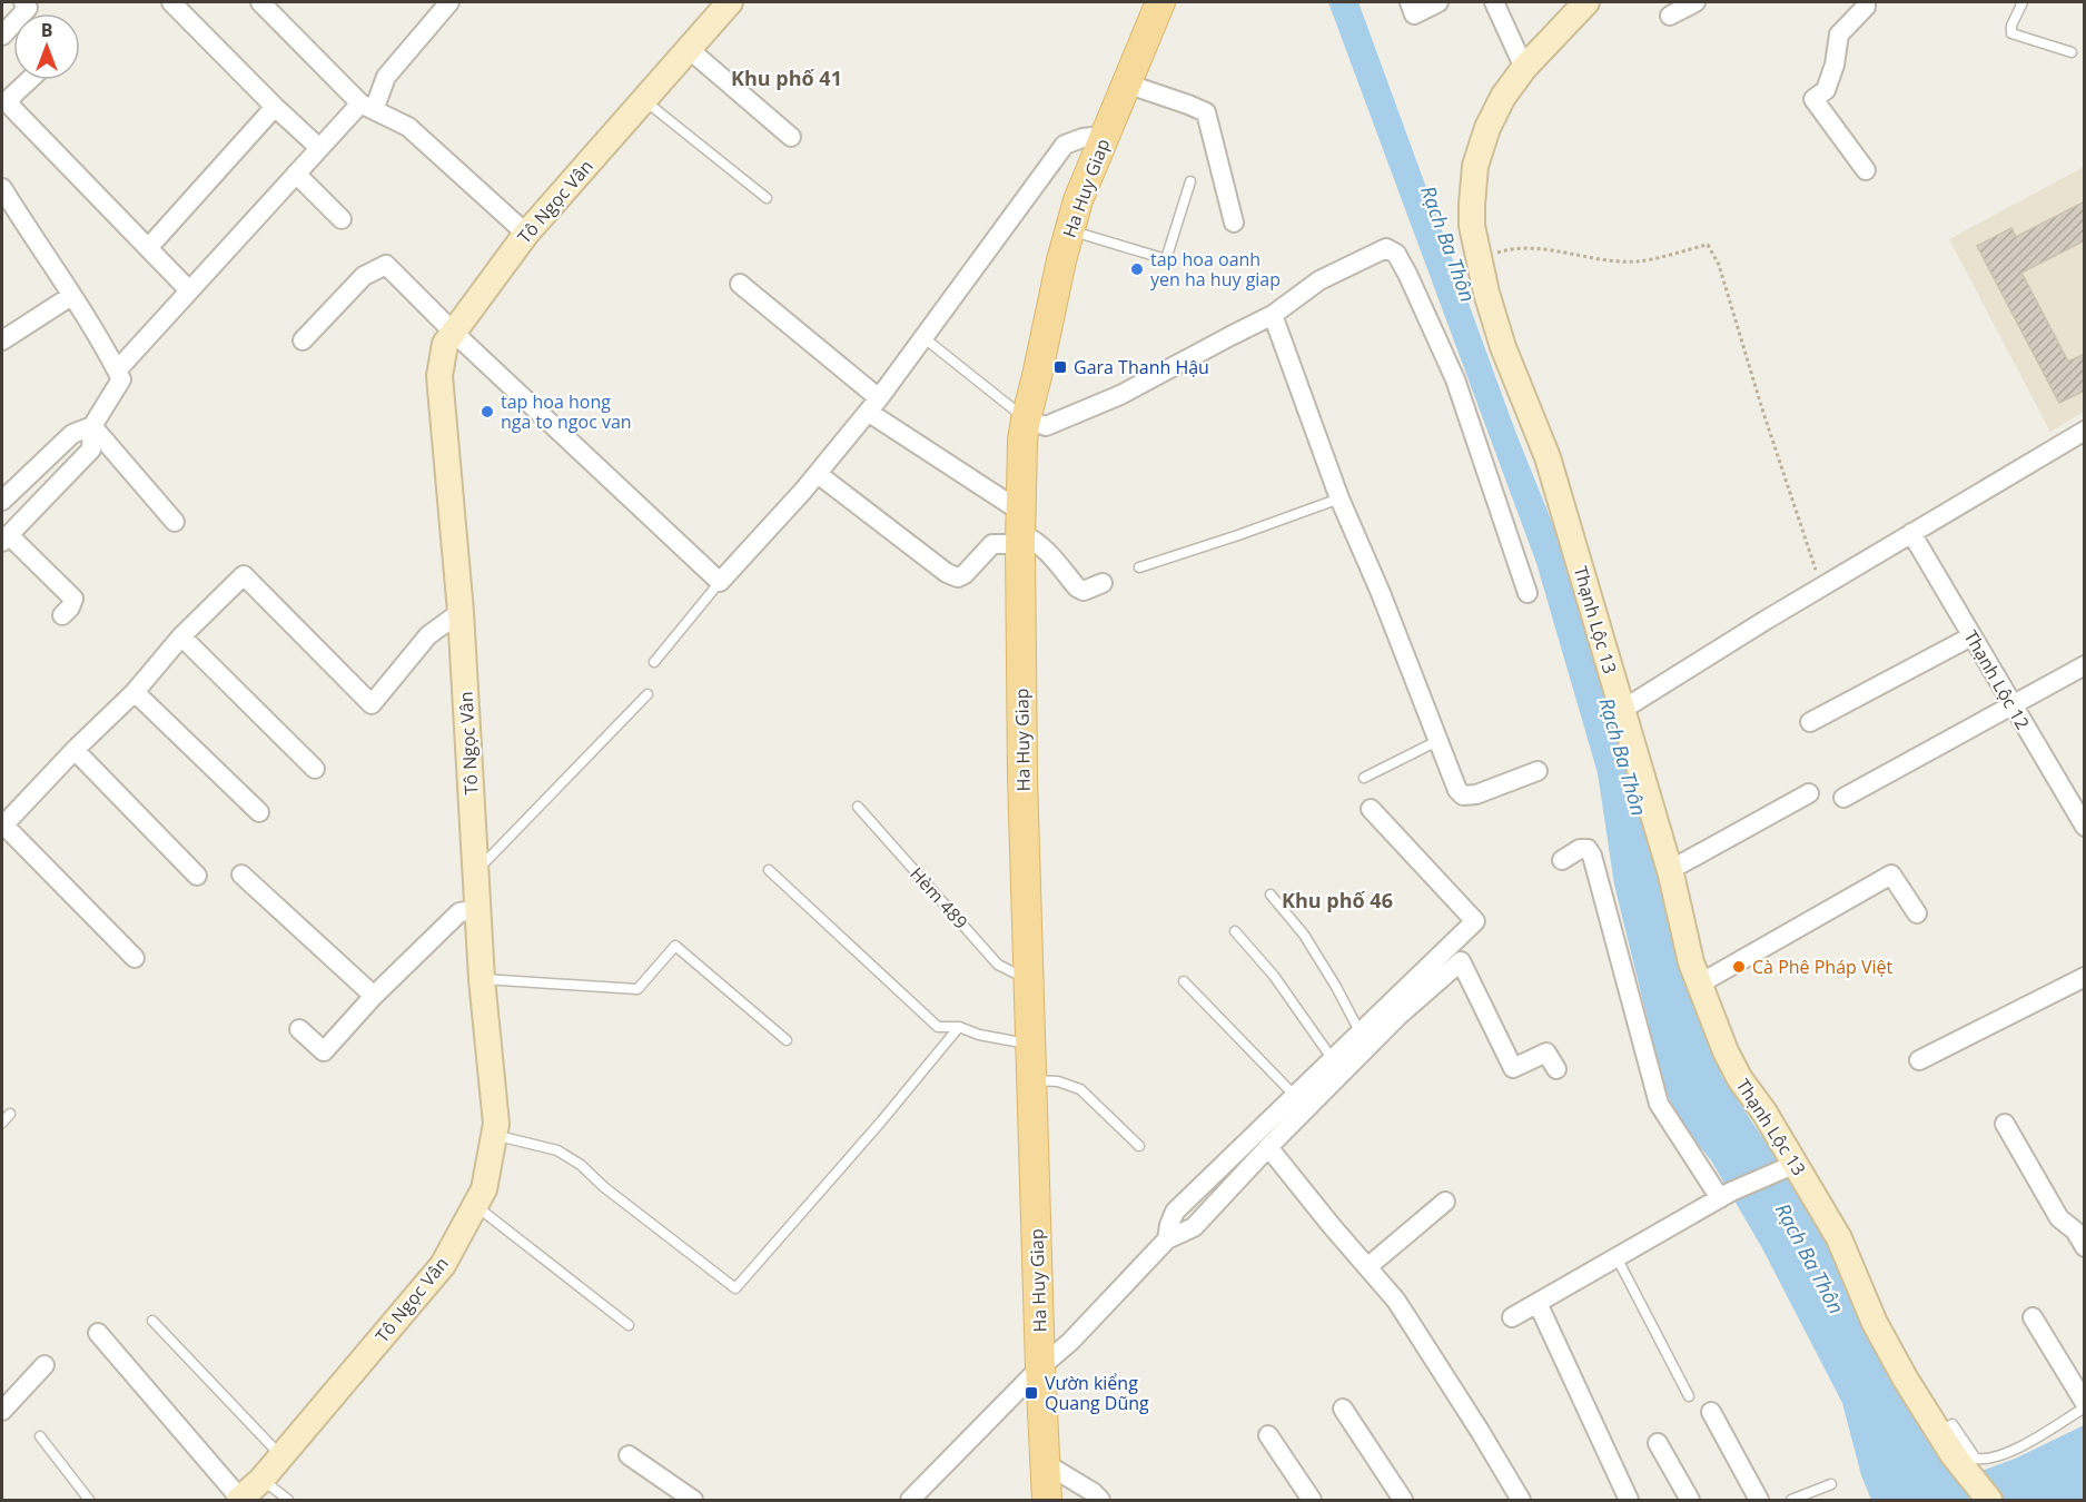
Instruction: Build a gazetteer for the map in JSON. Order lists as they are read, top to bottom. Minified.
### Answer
{"streets":{"main road":["Ha Huy Giap"],"street":["Tô Ngọc Vân","Thạnh Lộc 13","Thạnh Lộc 12"],"lane":["Hèm 489"]},"crossings":[["Ha Huy Giap","Hèm 489"]],"districts":["Khu phố 41","Khu phố 46"],"water":["Rạch Ba Thôn"],"places":{"other":["tap hoa oanh yen ha huy giap","tap hoa hong nga to ngoc van","Cà Phê Pháp Việt"],"transit":["Gara Thanh Hậu","Vườn kiểng Quang Dũng"]},"north":"top"}
